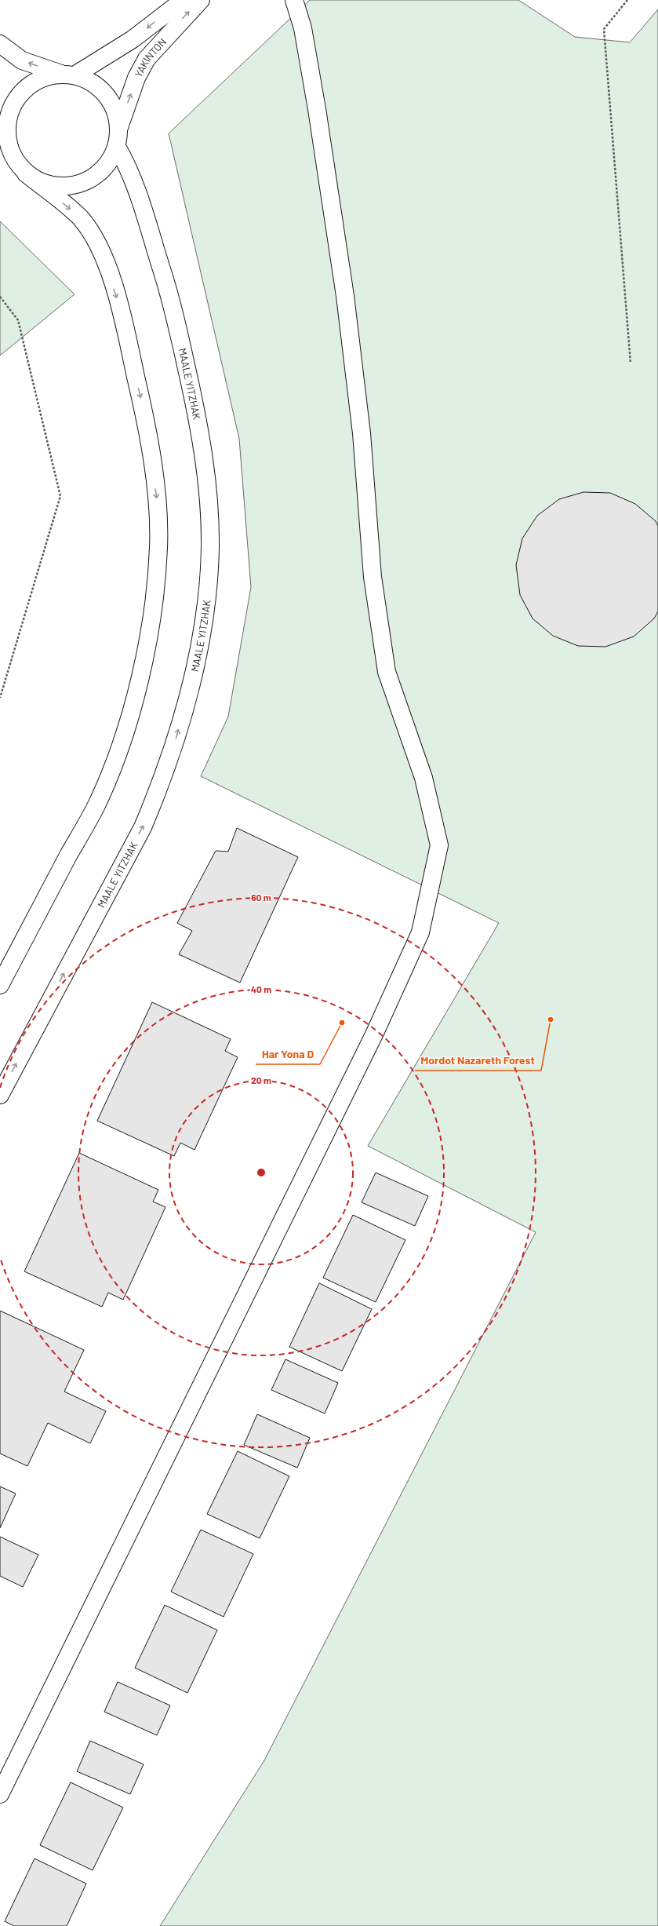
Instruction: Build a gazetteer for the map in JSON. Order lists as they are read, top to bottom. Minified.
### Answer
{"streets":{"street":["YAKINTON","MAALE YITZHAK"]},"places":["Mordot Nazareth Forest","Har Yona D"],"rings":["60 m","40 m","20 m"]}
